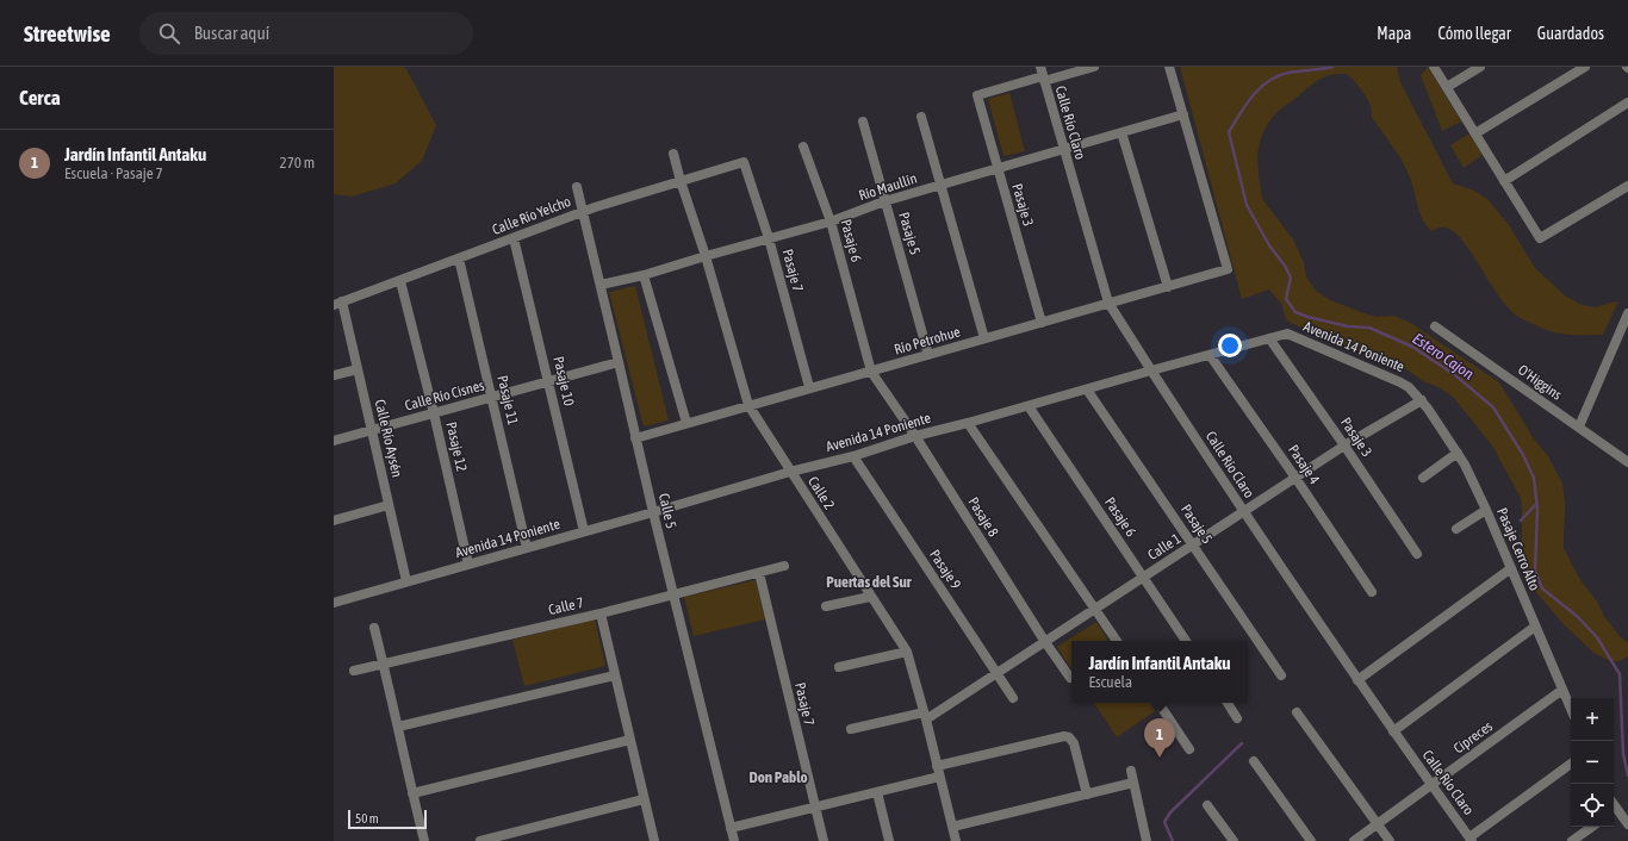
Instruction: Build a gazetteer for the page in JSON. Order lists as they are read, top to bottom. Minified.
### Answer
{"streets":{"street":["Calle Río Claro","Río Maullín","Pasaje 3","Calle Río Yelcho","Pasaje 5","Pasaje 6","Pasaje 7","Río Petrohue","Avenida 14 Poniente","Pasaje 10","O'Higgins","Calle Río Cisnes","Pasaje 11","Calle Río Aysén","Pasaje 12","Pasaje 4","Calle 2","Calle 5","Pasaje 8","Calle 1","Pasaje Cerro Alto","Pasaje 9","Calle 7","Cipreces"]},"crossings":[["Calle Río Claro","Río Maullín"],["Calle Río Claro","Pasaje 3"],["Calle Río Claro","Río Petrohue"],["Calle Río Claro","Avenida 14 Poniente"],["Calle Río Claro","Calle 1"],["Calle Río Claro","Cipreces"],["Río Maullín","Pasaje 3"],["Río Maullín","Pasaje 5"],["Río Maullín","Pasaje 6"],["Río Maullín","Pasaje 7"],["Río Maullín","Río Petrohue"],["Río Maullín","Calle 2"],["Río Maullín","Calle 5"],["Pasaje 3","Río Petrohue"],["Pasaje 3","Avenida 14 Poniente"],["Pasaje 3","Calle 1"],["Calle Río Yelcho","Pasaje 7"],["Calle Río Yelcho","Pasaje 10"],["Calle Río Yelcho","Pasaje 11"],["Calle Río Yelcho","Calle Río Aysén"],["Calle Río Yelcho","Pasaje 12"],["Calle Río Yelcho","Calle 2"],["Calle Río Yelcho","Calle 5"],["Pasaje 5","Río Petrohue"],["Pasaje 5","Avenida 14 Poniente"],["Pasaje 5","Calle 1"],["Pasaje 6","Río Petrohue"],["Pasaje 6","Avenida 14 Poniente"],["Pasaje 6","Pasaje 8"],["Pasaje 6","Calle 1"],["Pasaje 7","Río Petrohue"],["Pasaje 7","Calle 7"],["Río Petrohue","Calle 2"],["Río Petrohue","Calle 5"],["Río Petrohue","Pasaje 8"],["Avenida 14 Poniente","Pasaje 10"],["Avenida 14 Poniente","Pasaje 11"],["Avenida 14 Poniente","Calle Río Aysén"],["Avenida 14 Poniente","Pasaje 12"],["Avenida 14 Poniente","Pasaje 4"],["Avenida 14 Poniente","Calle 2"],["Avenida 14 Poniente","Calle 5"],["Avenida 14 Poniente","Pasaje 8"],["Avenida 14 Poniente","Calle 1"],["Avenida 14 Poniente","Pasaje Cerro Alto"],["Avenida 14 Poniente","Pasaje 9"],["Pasaje 10","Calle Río Cisnes"],["Calle Río Cisnes","Pasaje 11"],["Calle Río Cisnes","Calle Río Aysén"],["Calle Río Cisnes","Pasaje 12"],["Calle Río Cisnes","Calle 5"],["Pasaje 4","Calle 1"],["Calle 2","Calle 1"],["Calle 5","Calle 7"],["Pasaje 8","Calle 1"],["Calle 1","Pasaje Cerro Alto"],["Calle 1","Pasaje 9"],["Pasaje Cerro Alto","Cipreces"]],"districts":["Puertas del Sur","Don Pablo"],"water":["Estero Cajon"],"scale_bar":"50 m","page":{"header":"Streetwise","search":"Buscar aquí","nav":["Mapa","Cómo llegar","Guardados"],"heading":"Cerca","list":[{"mark":"1","name":"Jardín Infantil Antaku","note":"Escuela · Pasaje 7","value":"270 m"}],"popup":["Jardín Infantil Antaku","Escuela"],"map_buttons":["+","−"],"pins":"1","scale":"50 m"}}
